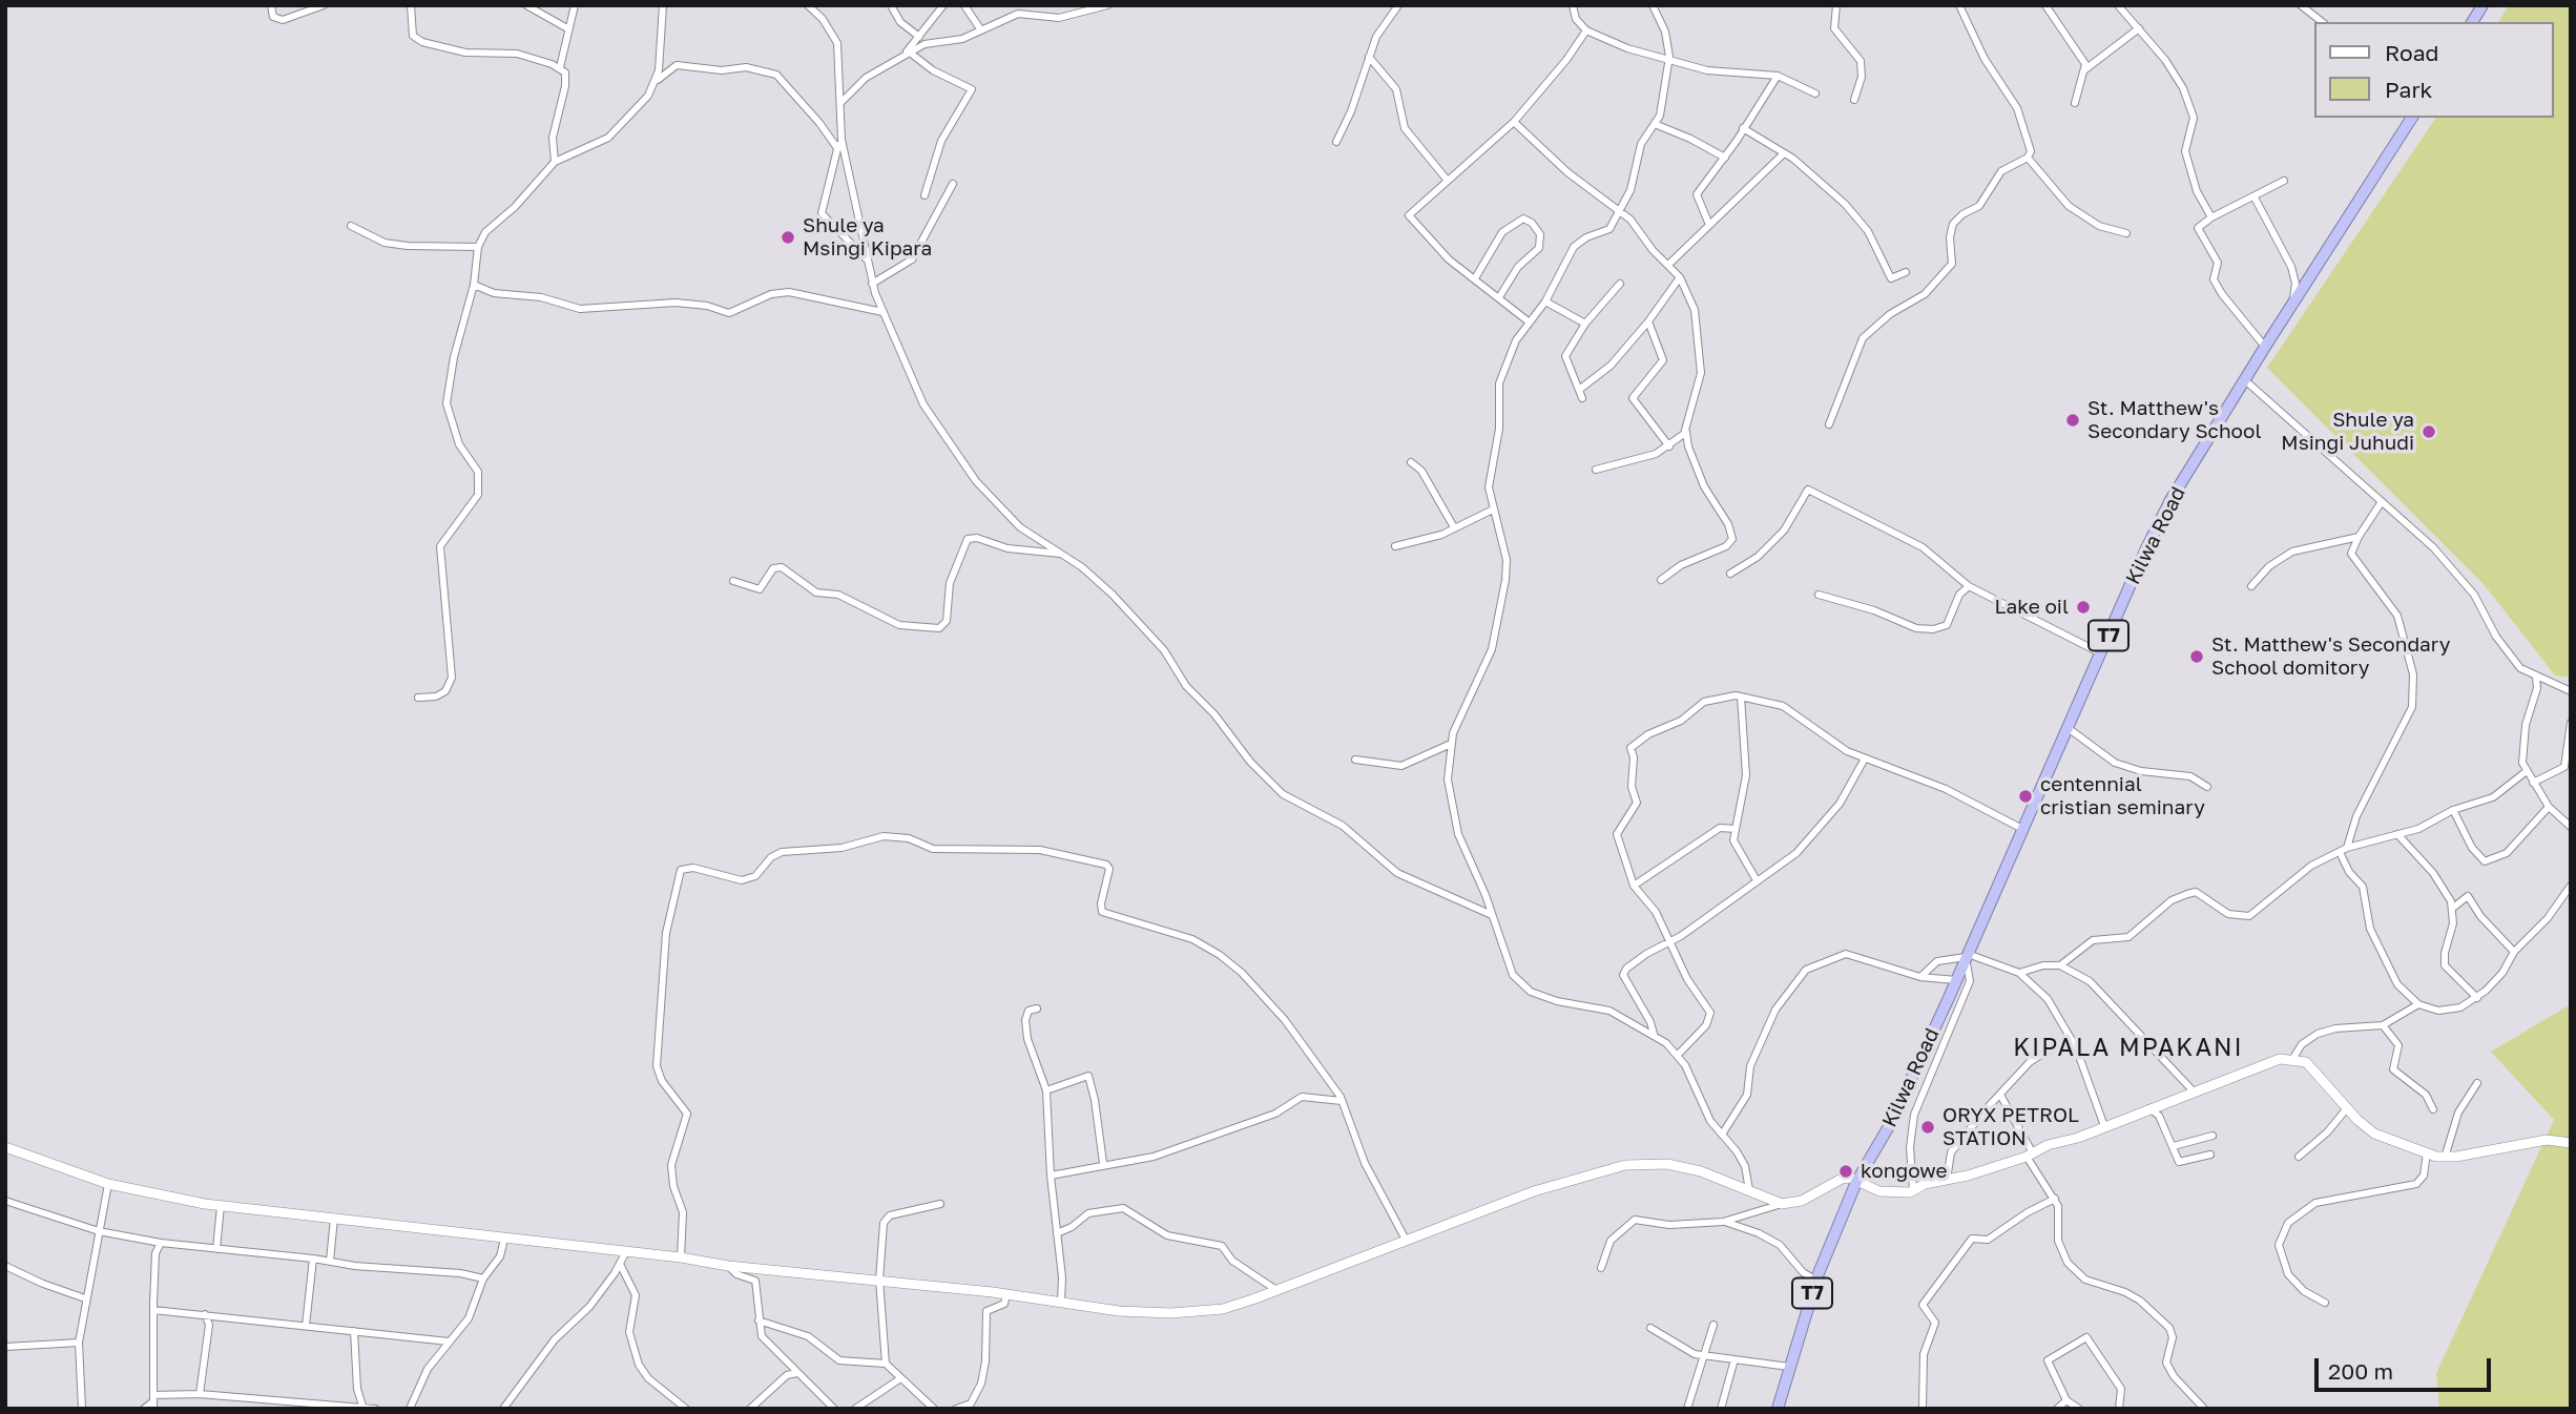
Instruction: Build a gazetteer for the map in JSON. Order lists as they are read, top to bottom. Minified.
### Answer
{"streets":{"highway":["Kilwa Road","T7"]},"crossings":[["Kilwa Road","T7"]],"districts":["KIPALA MPAKANI"],"places":["Shule ya Msingi Kipara","St. Matthew's Secondary School","Shule ya Msingi Juhudi","Lake oil","St. Matthew's Secondary School domitory","centennial cristian seminary","ORYX PETROL STATION","kongowe"],"legend":["Road","Park"],"scale_bar":"200 m"}
